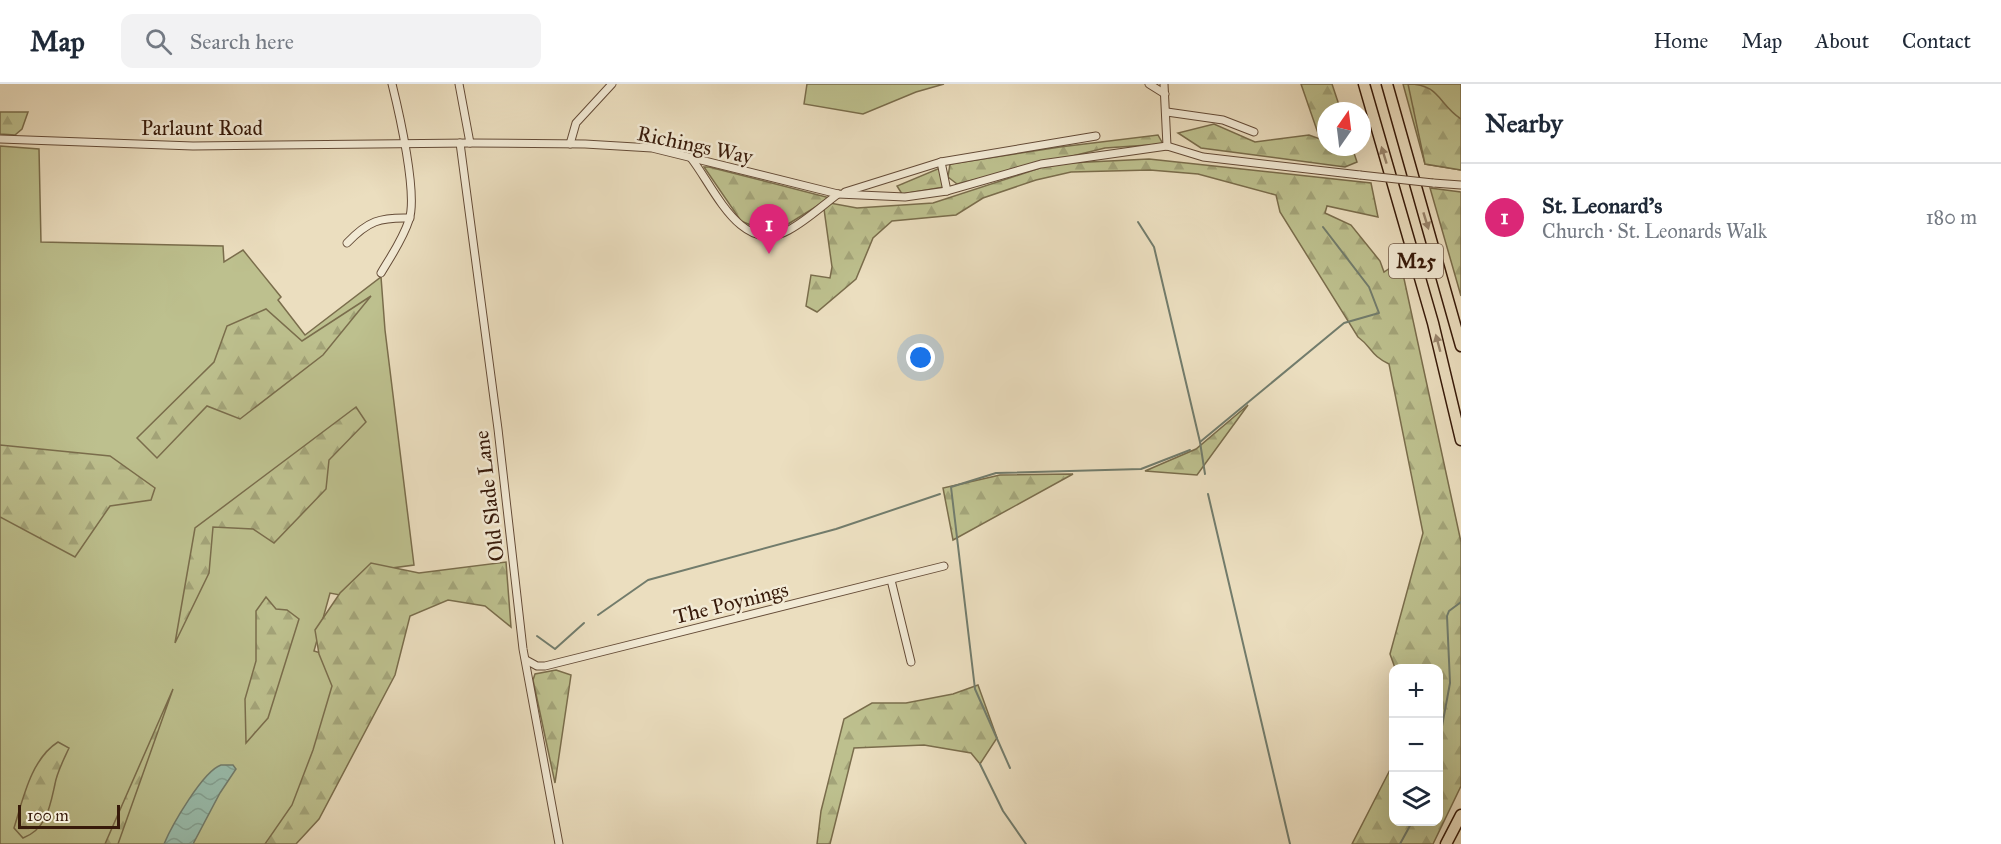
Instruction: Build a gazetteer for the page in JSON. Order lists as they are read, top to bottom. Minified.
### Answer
{"streets":{"highway":["M25"],"street":["Parlaunt Road","Richings Way","Old Slade Lane","The Poynings"]},"crossings":[["Parlaunt Road","Richings Way"],["Parlaunt Road","Old Slade Lane"],["Richings Way","Old Slade Lane"],["Old Slade Lane","The Poynings"]],"scale_bar":"100 m","north":"top","page":{"header":"Map","search":"Search here","nav":["Home","Map","About","Contact"],"heading":"Nearby","list":[{"mark":"1","name":"St. Leonard's","note":"Church · St. Leonards Walk","value":"180 m"}],"pins":"1","map_buttons":["+","−"],"scale":"100 m"}}
